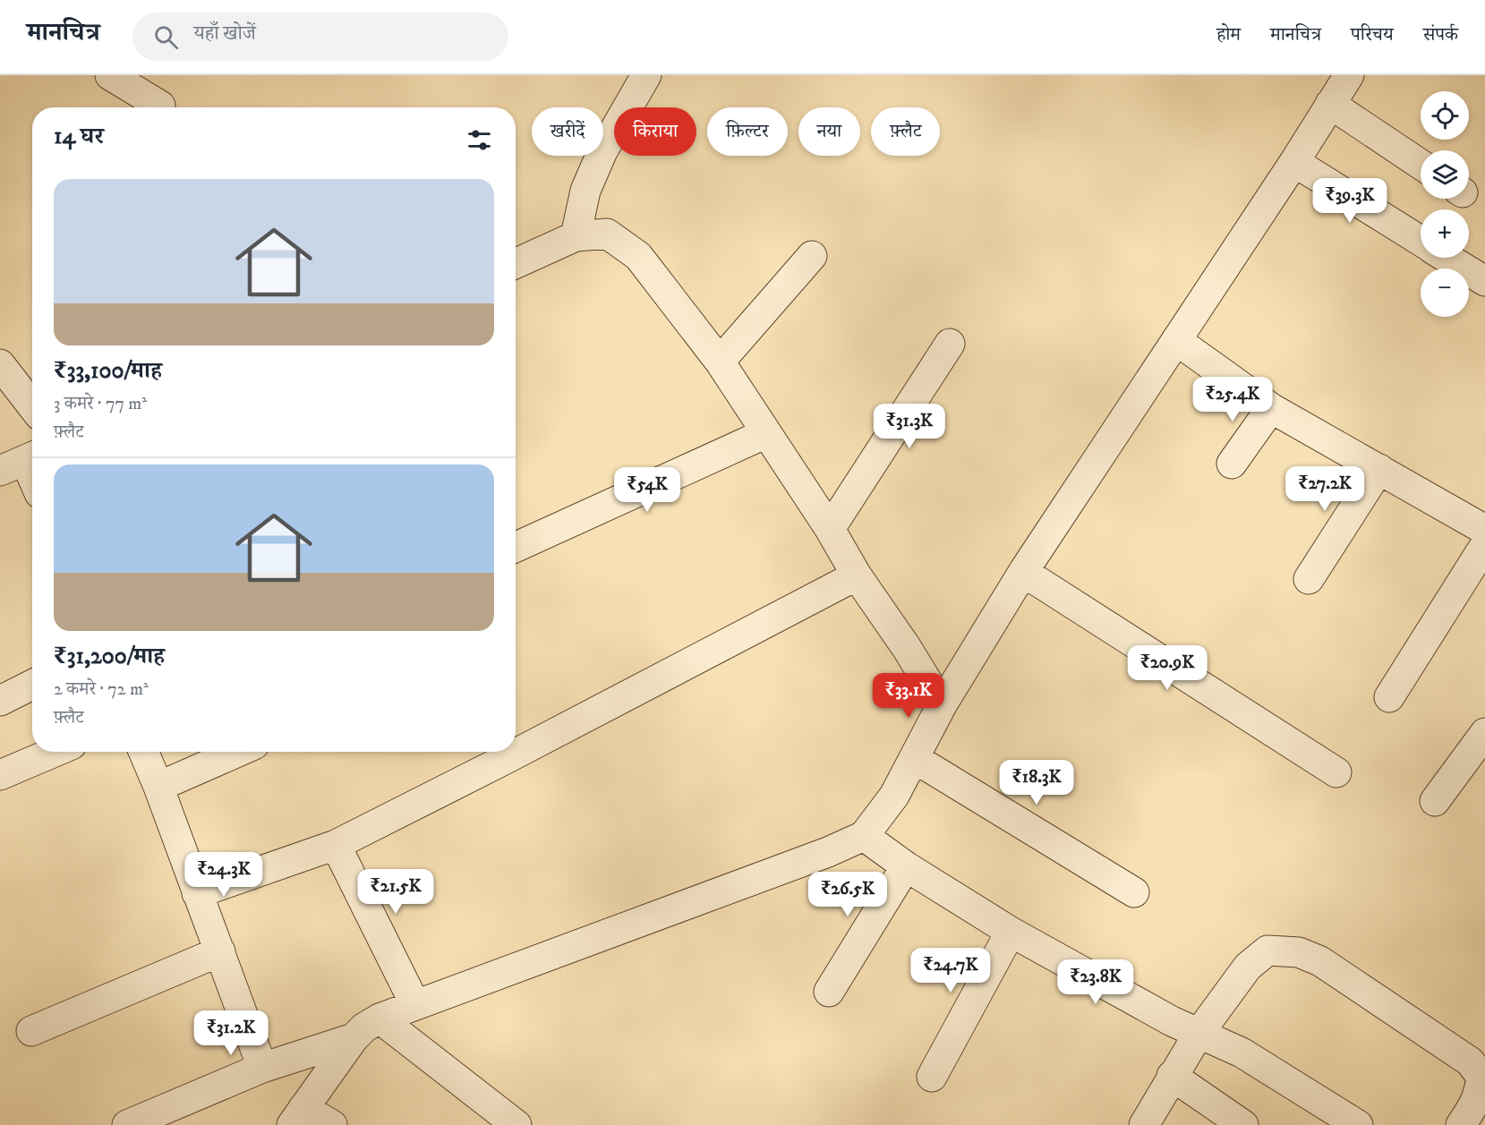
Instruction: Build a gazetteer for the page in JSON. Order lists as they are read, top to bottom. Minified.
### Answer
{"page":{"header":"मानचित्र","search":"यहाँ खोजें","nav":["होम","मानचित्र","परिचय","संपर्क"],"map_buttons":["+","−"],"chip":["खरीदें","किराया","फ़िल्टर","नया","फ़्लैट"],"heading":"14 घर","list":[{"name":"₹33,100/माह","note":"3 कमरे · 77 m² · फ़्लैट"},{"name":"₹31,200/माह","note":"2 कमरे · 72 m² · फ़्लैट"}],"price":["₹39.3K","₹25.4K","₹31.3K","₹27.2K","₹54K","₹20.9K","₹33.1K","₹18.3K","₹24.3K","₹21.5K","₹26.5K","₹24.7K","₹23.8K","₹31.2K"]}}
